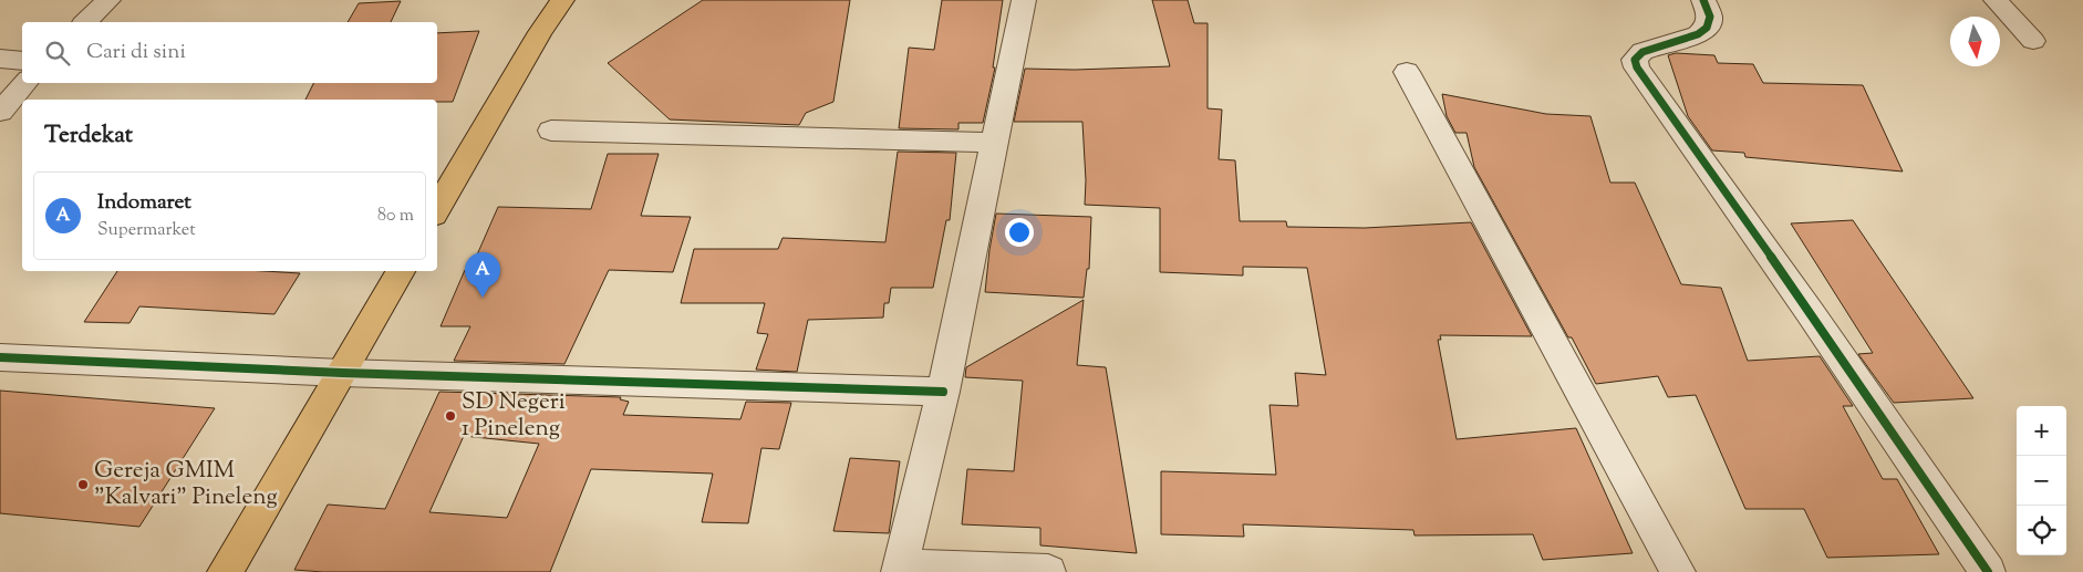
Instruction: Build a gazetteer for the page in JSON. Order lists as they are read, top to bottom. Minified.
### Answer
{"places":["SD Negeri 1 Pineleng","Gereja GMIM \"Kalvari\" Pineleng"],"north":"bottom","page":{"search":"Cari di sini","heading":"Terdekat","list":[{"mark":"A","name":"Indomaret","note":"Supermarket","value":"80 m"}],"pins":"A","map_buttons":["+","−"]}}
